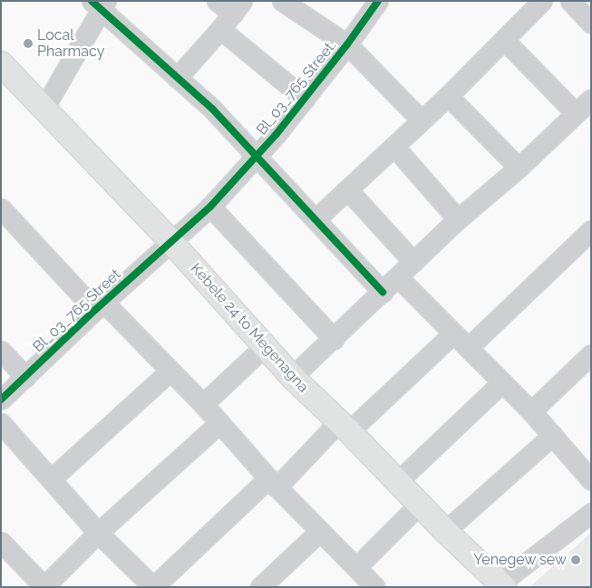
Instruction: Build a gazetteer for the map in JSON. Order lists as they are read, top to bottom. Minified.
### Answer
{"streets":{"main road":["Kebele 24 to Megenagna"],"street":["Bl_03_765 Street.","Bl_03_765 Street"]},"crossings":[["Bl_03_765 Street.","Bl_03_765 Street"],["Bl_03_765 Street.","Kebele 24 to Megenagna"],["Bl_03_765 Street","Kebele 24 to Megenagna"]],"places":["Local Pharmacy","Yenegew sew"]}
